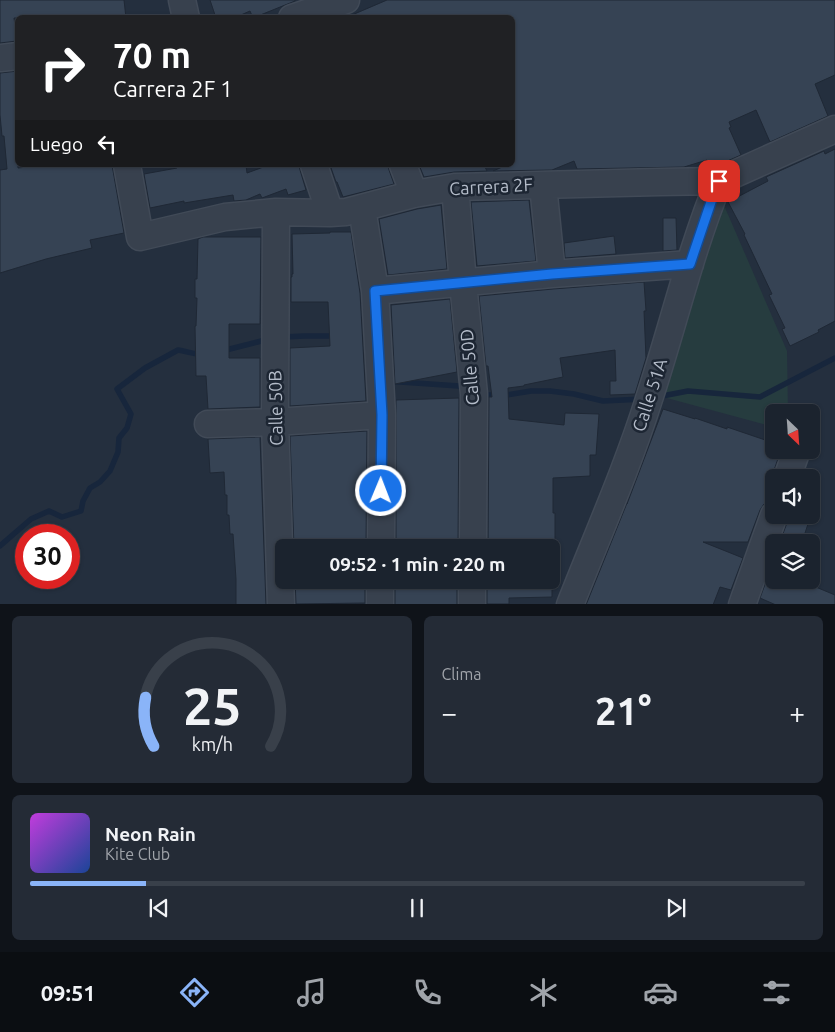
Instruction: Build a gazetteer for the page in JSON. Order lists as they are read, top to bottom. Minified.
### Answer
{"streets":{"street":["Carrera 2F","Calle 50D","Calle 51A","Calle 50B"]},"crossings":[["Carrera 2F","Calle 50D"],["Carrera 2F","Calle 51A"],["Carrera 2F","Calle 50B"]],"north":"bottom right","page":{"turn":["70 m","Carrera 2F 1"],"then":"Luego","limit":"30","trip":"09:52 · 1 min · 220 m","tile":"Clima","heat":["−","21°","+"],"song":["Neon Rain","Kite Club"],"tabs":"09:51","gauge":["25","km/h"]}}
